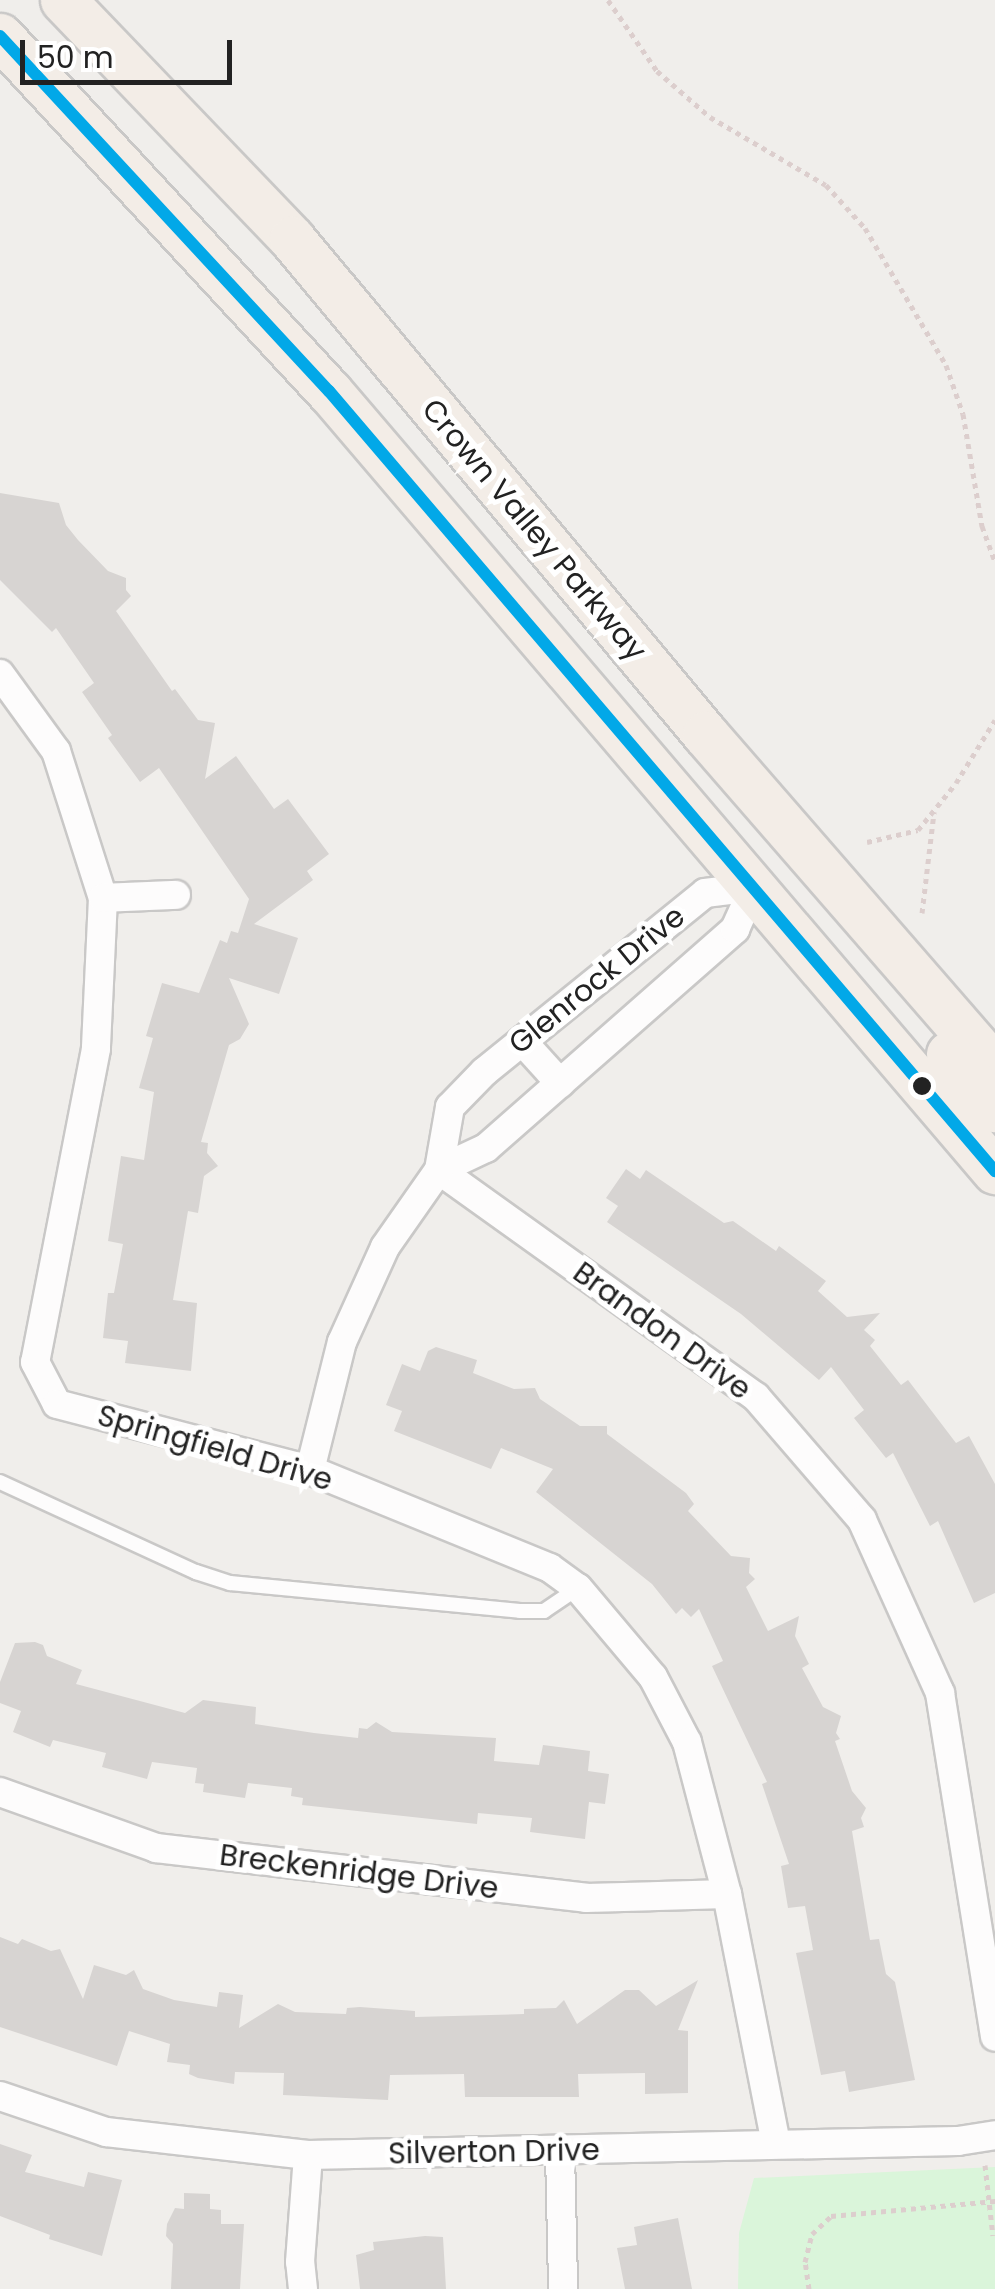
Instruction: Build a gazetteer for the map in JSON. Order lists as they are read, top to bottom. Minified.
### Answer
{"streets":{"main road":["Crown Valley Parkway"],"street":["Glenrock Drive","Brandon Drive","Springfield Drive","Breckenridge Drive","Silverton Drive"]},"crossings":[["Glenrock Drive","Brandon Drive"],["Glenrock Drive","Springfield Drive"],["Springfield Drive","Breckenridge Drive"],["Springfield Drive","Silverton Drive"]],"scale_bar":"50 m"}
